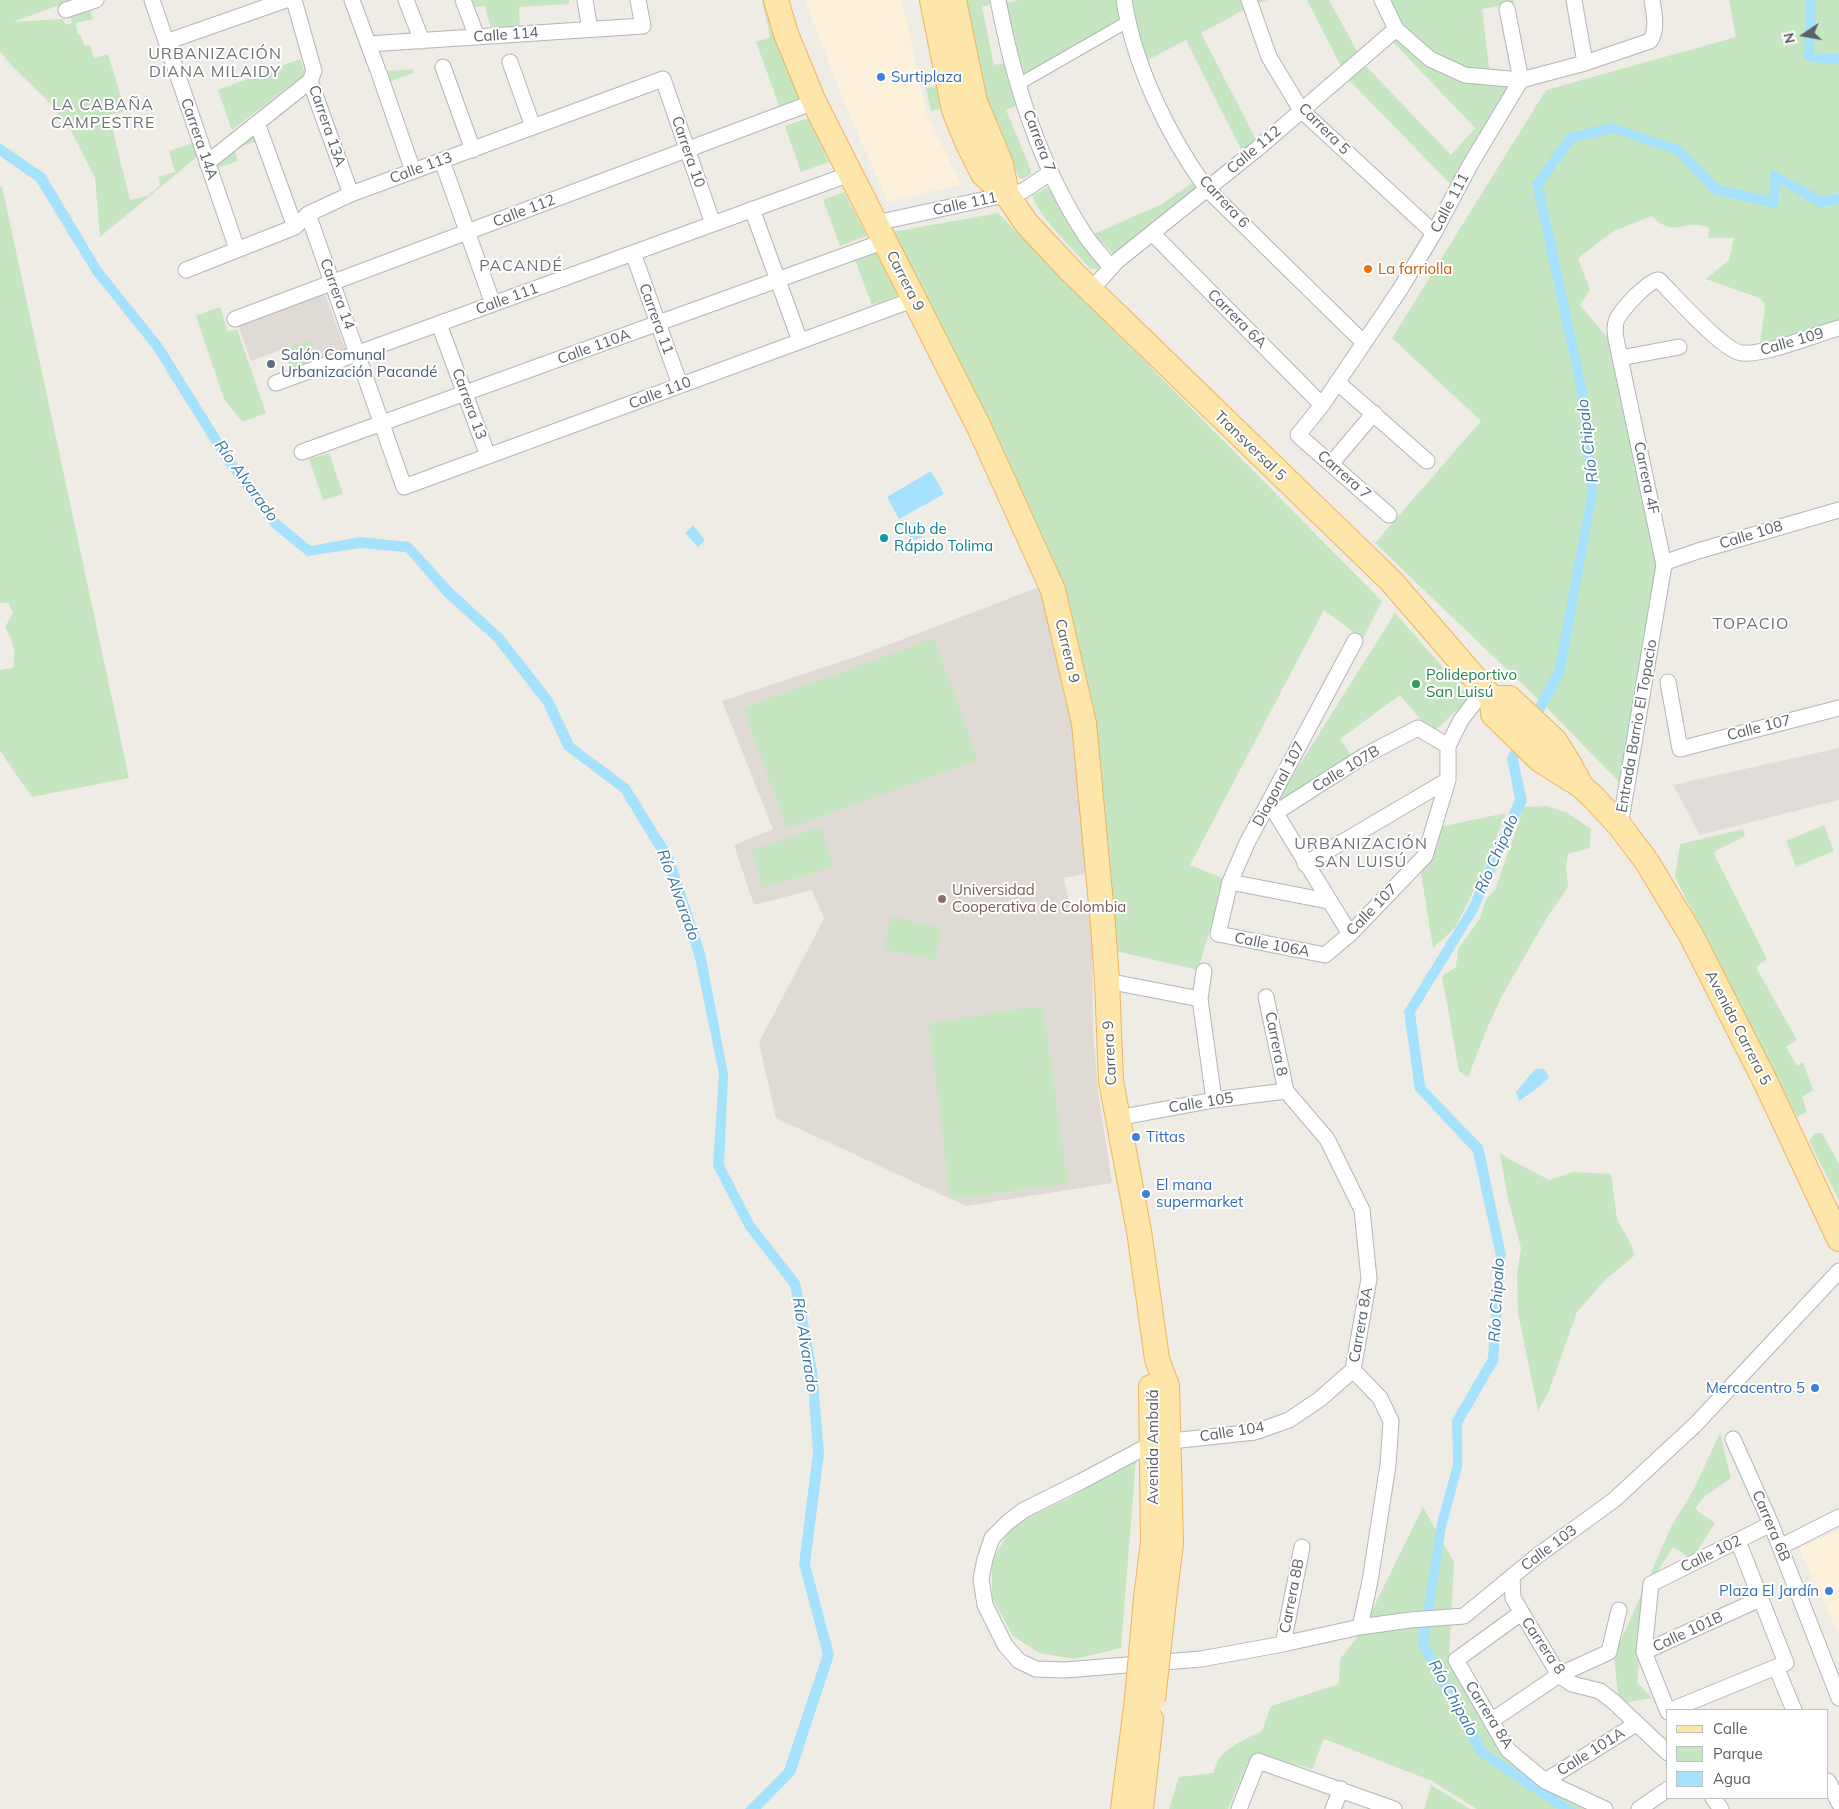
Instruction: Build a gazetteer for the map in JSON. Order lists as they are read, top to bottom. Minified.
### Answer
{"streets":{"main road":["Carrera 9","Transversal 5","Avenida Carrera 5","Avenida Ambalá"],"street":["Calle 114","Carrera 13A","Carrera 5","Carrera 14A","Carrera 7","Calle 112","Carrera 10","Calle 113","Carrera 6","Calle 111","Carrera 14","Carrera 11","Carrera 6A","Calle 109","Calle 110A","Calle 110","Carrera 13","Carrera 4F","Calle 108","Entrada Barrio El Topacio","Calle 107","Calle 107B","Diagonal 107","Calle 106A","Carrera 8","Calle 105","Carrera 8A","Calle 104","Carrera 6B","Calle 103","Calle 102","Carrera 8B","Calle 101B","Calle 101A"]},"crossings":[["Carrera 13A","Calle 113"],["Carrera 5","Calle 112"],["Carrera 5","Calle 111"],["Carrera 14A","Calle 113"],["Carrera 7","Calle 112"],["Carrera 7","Calle 111"],["Calle 112","Carrera 10"],["Calle 112","Carrera 6"],["Calle 112","Carrera 9"],["Calle 112","Carrera 14"],["Calle 112","Carrera 6A"],["Calle 112","Transversal 5"],["Carrera 10","Calle 113"],["Carrera 10","Calle 111"],["Calle 113","Carrera 14"],["Carrera 6","Calle 111"],["Calle 111","Carrera 9"],["Calle 111","Carrera 14"],["Calle 111","Carrera 11"],["Calle 111","Carrera 6A"],["Calle 111","Calle 110A"],["Calle 111","Carrera 13"],["Calle 111","Transversal 5"],["Carrera 9","Calle 110A"],["Carrera 9","Calle 110"],["Carrera 9","Calle 105"],["Carrera 9","Avenida Ambalá"],["Carrera 14","Calle 110A"],["Carrera 14","Calle 110"],["Carrera 11","Calle 110A"],["Carrera 11","Calle 110"],["Calle 109","Carrera 4F"],["Calle 110A","Carrera 13"],["Calle 110","Carrera 13"],["Transversal 5","Entrada Barrio El Topacio"],["Transversal 5","Avenida Carrera 5"],["Carrera 4F","Calle 108"],["Carrera 4F","Entrada Barrio El Topacio"],["Entrada Barrio El Topacio","Avenida Carrera 5"],["Calle 107","Calle 106A"],["Calle 107B","Diagonal 107"],["Diagonal 107","Calle 106A"],["Carrera 8","Calle 105"],["Carrera 8","Carrera 8A"],["Carrera 8","Calle 103"],["Carrera 8","Calle 101A"],["Calle 105","Carrera 8A"],["Carrera 8A","Calle 104"],["Carrera 8A","Calle 103"],["Carrera 8A","Calle 101A"],["Calle 104","Avenida Ambalá"],["Calle 104","Calle 103"],["Avenida Ambalá","Calle 103"],["Carrera 6B","Calle 102"],["Calle 103","Carrera 8B"],["Calle 102","Calle 101B"]],"districts":["URBANIZACIÓN DIANA MILAIDY","LA CABAÑA CAMPESTRE","PACANDÉ","TOPACIO","URBANIZACIÓN SAN LUISÚ"],"water":["Río Chipalo","Río Alvarado"],"places":["Surtiplaza","La farriolla","Salón Comunal Urbanización Pacandé","Club de Rápido Tolima","Polideportivo San Luisú","Universidad Cooperativa de Colombia","Tittas","El mana supermarket","Mercacentro 5","Plaza El Jardín"],"legend":["Calle","Parque","Agua"],"north":"left"}
